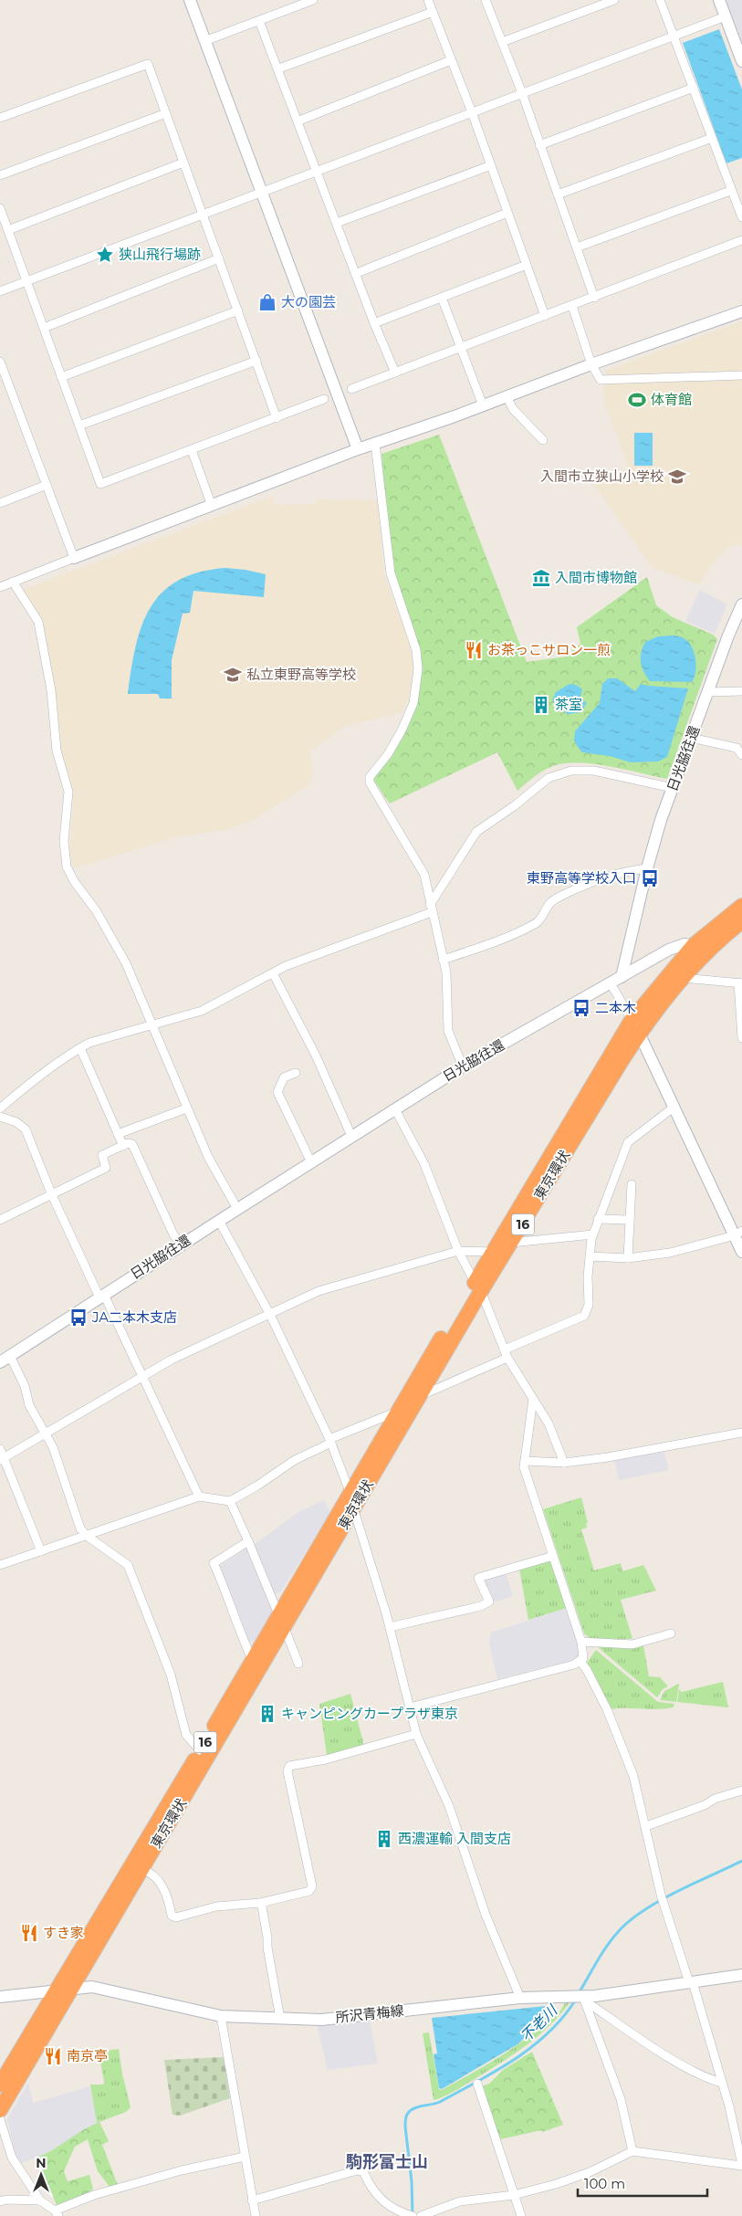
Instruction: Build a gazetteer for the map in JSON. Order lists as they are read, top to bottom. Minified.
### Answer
{"streets":{"highway":["東京環状","16"],"street":["日光脇往還","所沢青梅線"]},"crossings":[["東京環状","所沢青梅線"]],"districts":["駒形富士山"],"water":["不老川"],"places":{"place":["狭山飛行場跡"],"shop":["大の園芸"],"sports":["体育館"],"school or university":["入間市立狭山小学校","私立東野高等学校"],"museum":["入間市博物館"],"restaurant":["お茶っこサロン一煎","すき家","南京亭"],"building":["茶室","キャンピングカープラザ東京","西濃運輸 入間支店"],"bus stop":["東野高等学校入口","二本木","JA二本木支店"]},"scale_bar":"100 m","north":"top"}
